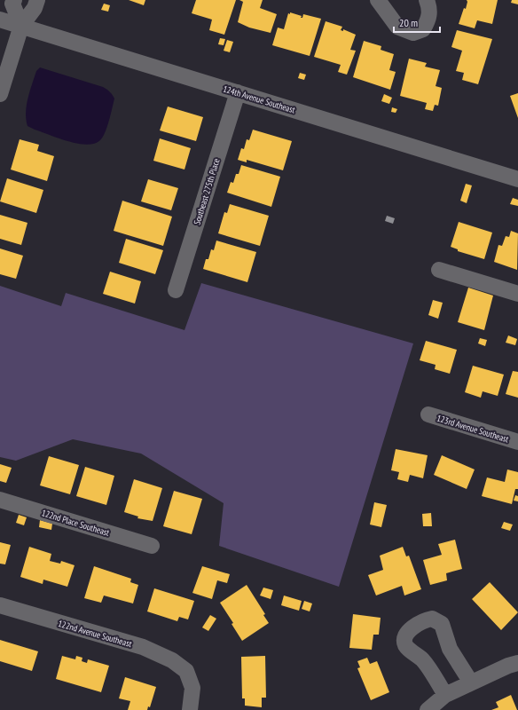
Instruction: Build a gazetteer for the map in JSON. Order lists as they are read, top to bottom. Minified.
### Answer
{"streets":{"street":["124th Avenue Southeast","Southeast 275th Place","123rd Avenue Southeast","122nd Place Southeast","122nd Avenue Southeast"]},"crossings":[["124th Avenue Southeast","Southeast 275th Place"]],"scale_bar":"20 m"}
